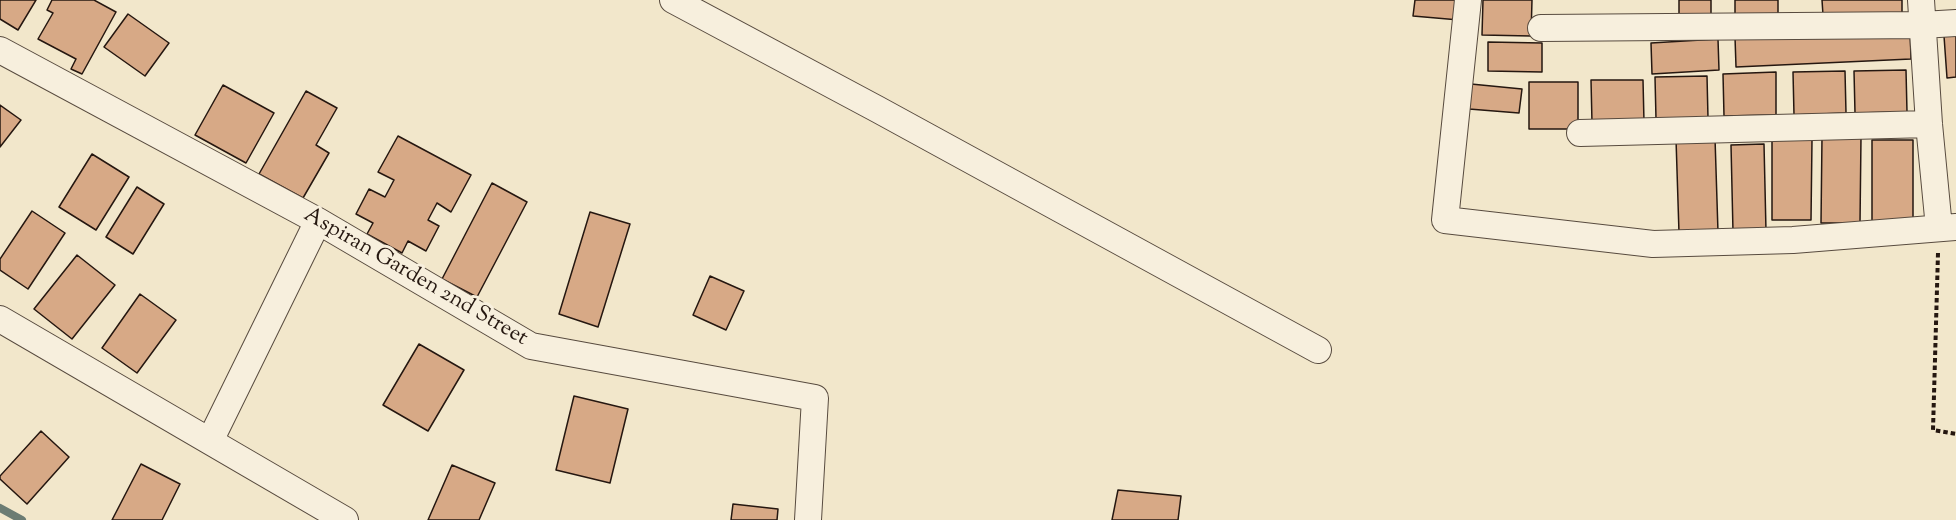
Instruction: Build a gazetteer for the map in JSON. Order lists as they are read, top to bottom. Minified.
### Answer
{"streets":{"street":["Aspiran Garden 2nd Street"]}}
